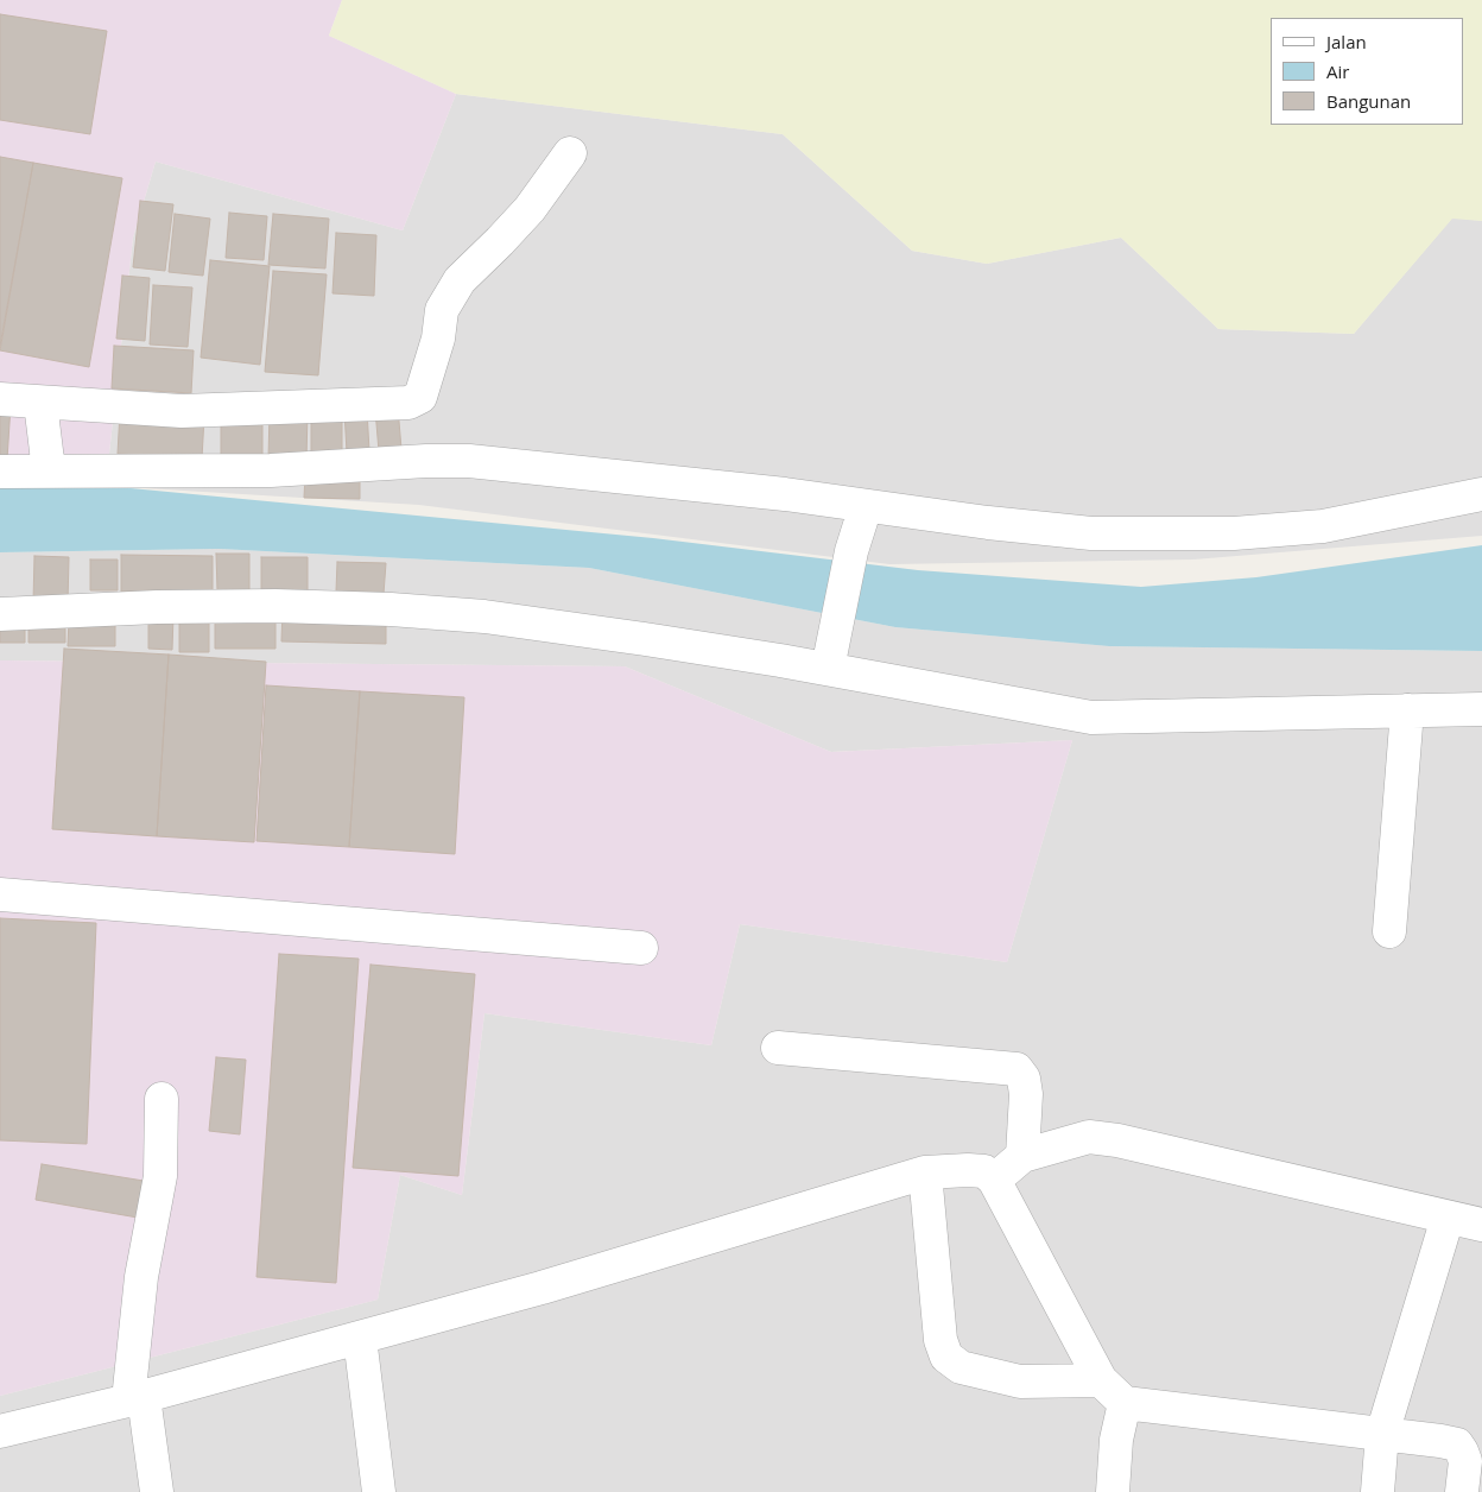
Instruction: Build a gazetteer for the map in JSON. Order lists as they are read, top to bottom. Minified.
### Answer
{"legend":["Jalan","Air","Bangunan"]}
